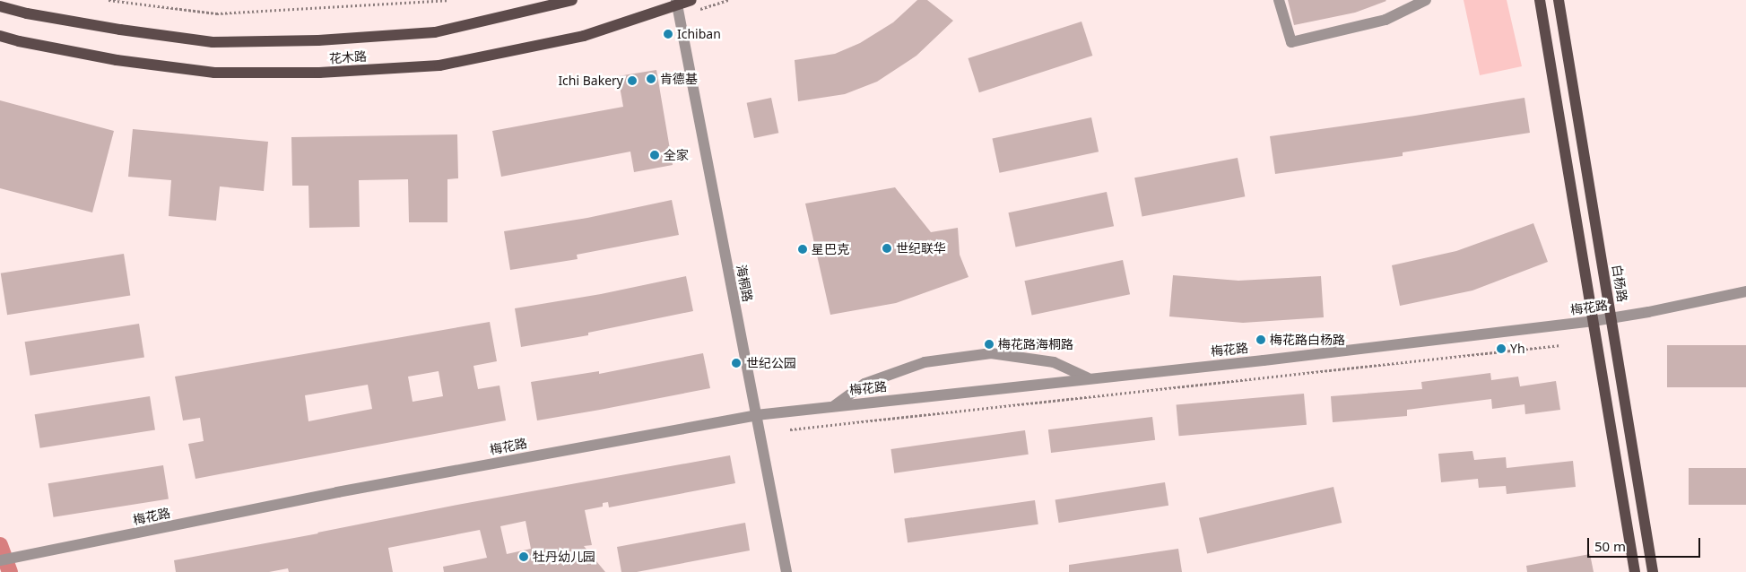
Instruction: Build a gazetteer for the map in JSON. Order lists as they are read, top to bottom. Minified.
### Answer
{"streets":{"main road":["花木路","白杨路"],"street":["海桐路","梅花路"]},"crossings":[["花木路","海桐路"],["海桐路","梅花路"],["白杨路","梅花路"]],"places":["Ichiban","肯德基","Ichi Bakery","全家","世纪联华","星巴克","梅花路白杨路","梅花路海桐路","Yh","世纪公园","牡丹幼儿园"],"scale_bar":"50 m"}
